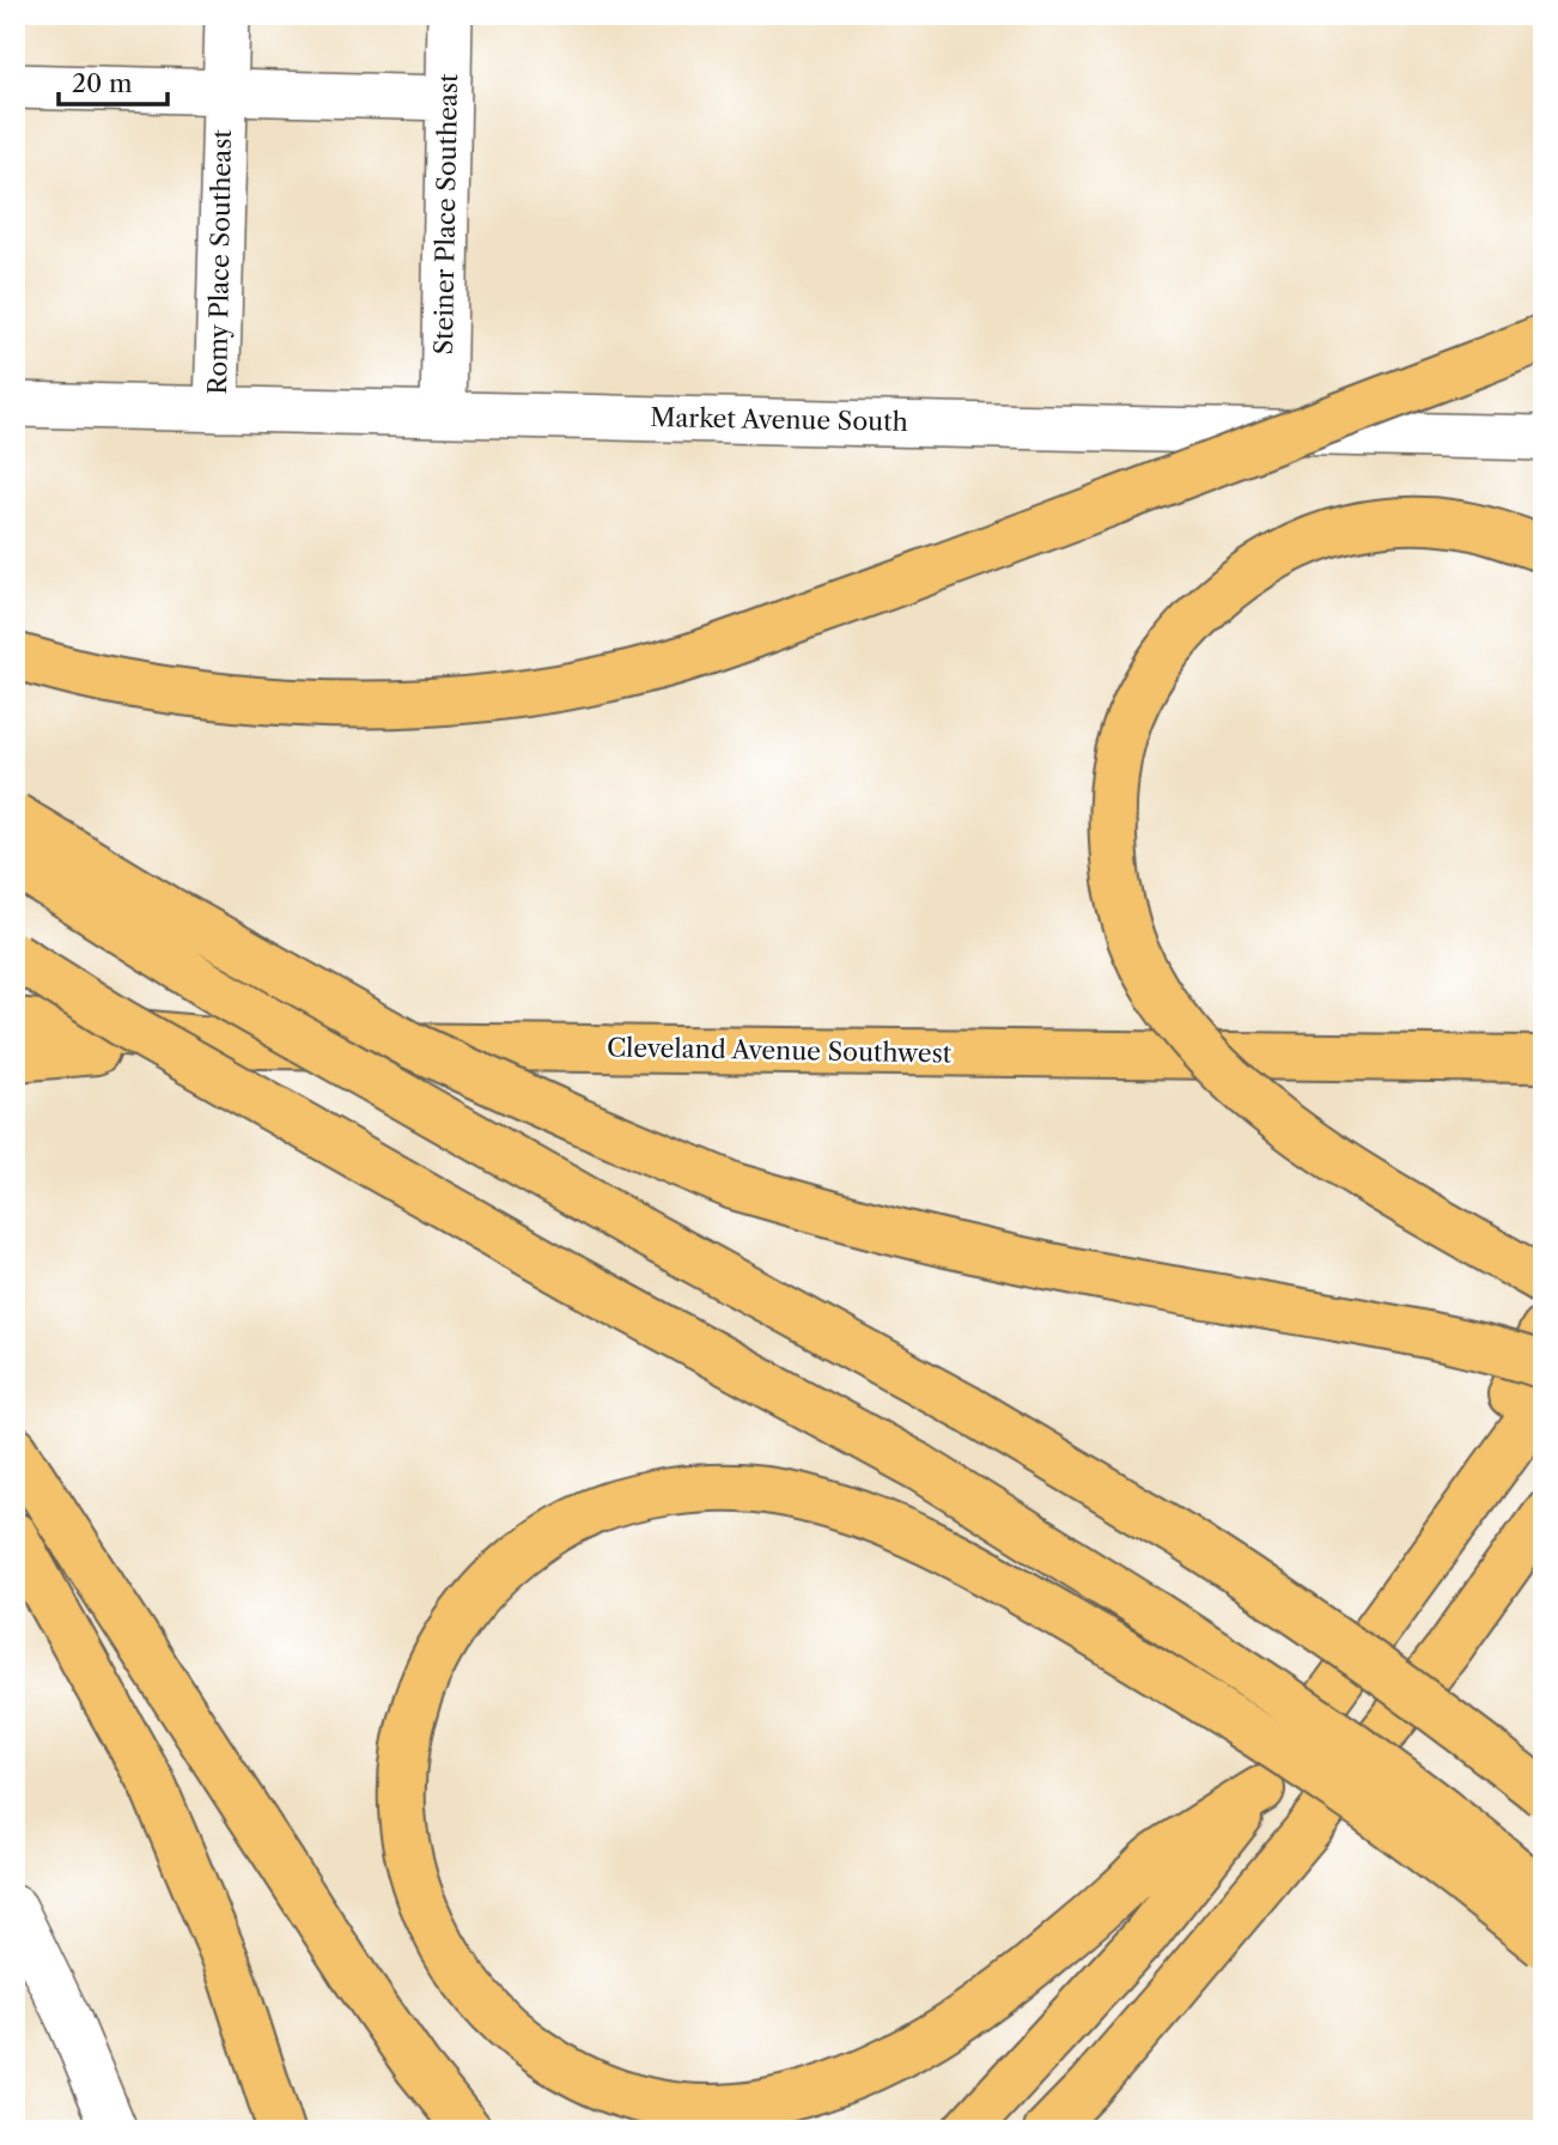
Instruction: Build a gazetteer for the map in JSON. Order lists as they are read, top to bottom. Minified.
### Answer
{"streets":{"main road":["Cleveland Avenue Southwest"],"street":["Steiner Place Southeast","Romy Place Southeast","Market Avenue South"]},"crossings":[["Steiner Place Southeast","Market Avenue South"],["Romy Place Southeast","Market Avenue South"]],"scale_bar":"20 m"}
